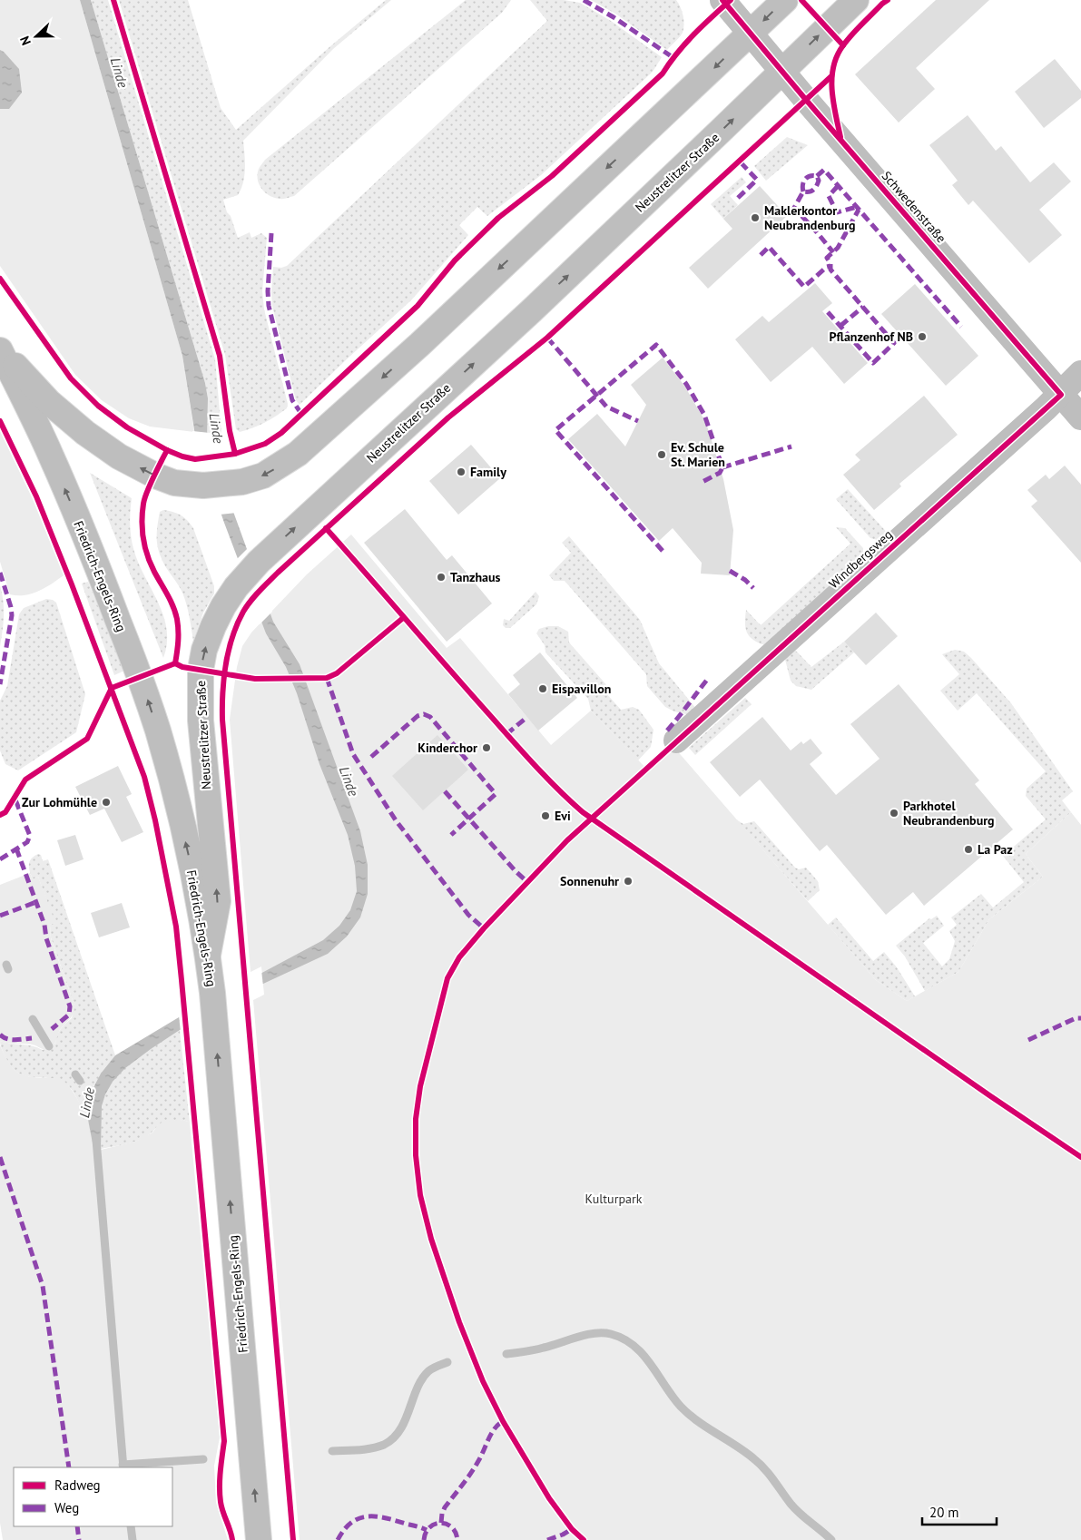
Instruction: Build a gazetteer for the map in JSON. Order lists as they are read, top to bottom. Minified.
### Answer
{"streets":{"main road":["Neustrelitzer Straße","Schwedenstraße","Windbergsweg","Friedrich-Engels-Ring"]},"crossings":[["Neustrelitzer Straße","Schwedenstraße"],["Neustrelitzer Straße","Friedrich-Engels-Ring"],["Schwedenstraße","Windbergsweg"]],"one_way":["Neustrelitzer Straße","Friedrich-Engels-Ring"],"water":["Linde"],"parks":["Kulturpark"],"places":["Maklerkontor Neubrandenburg","Pflanzenhof NB","Ev. Schule St. Marien","Family","Tanzhaus","Eispavillon","Kinderchor","Zur Lohmühle","Parkhotel Neubrandenburg","Evi","La Paz","Sonnenuhr"],"legend":["Radweg","Weg"],"scale_bar":"20 m","north":"left"}
